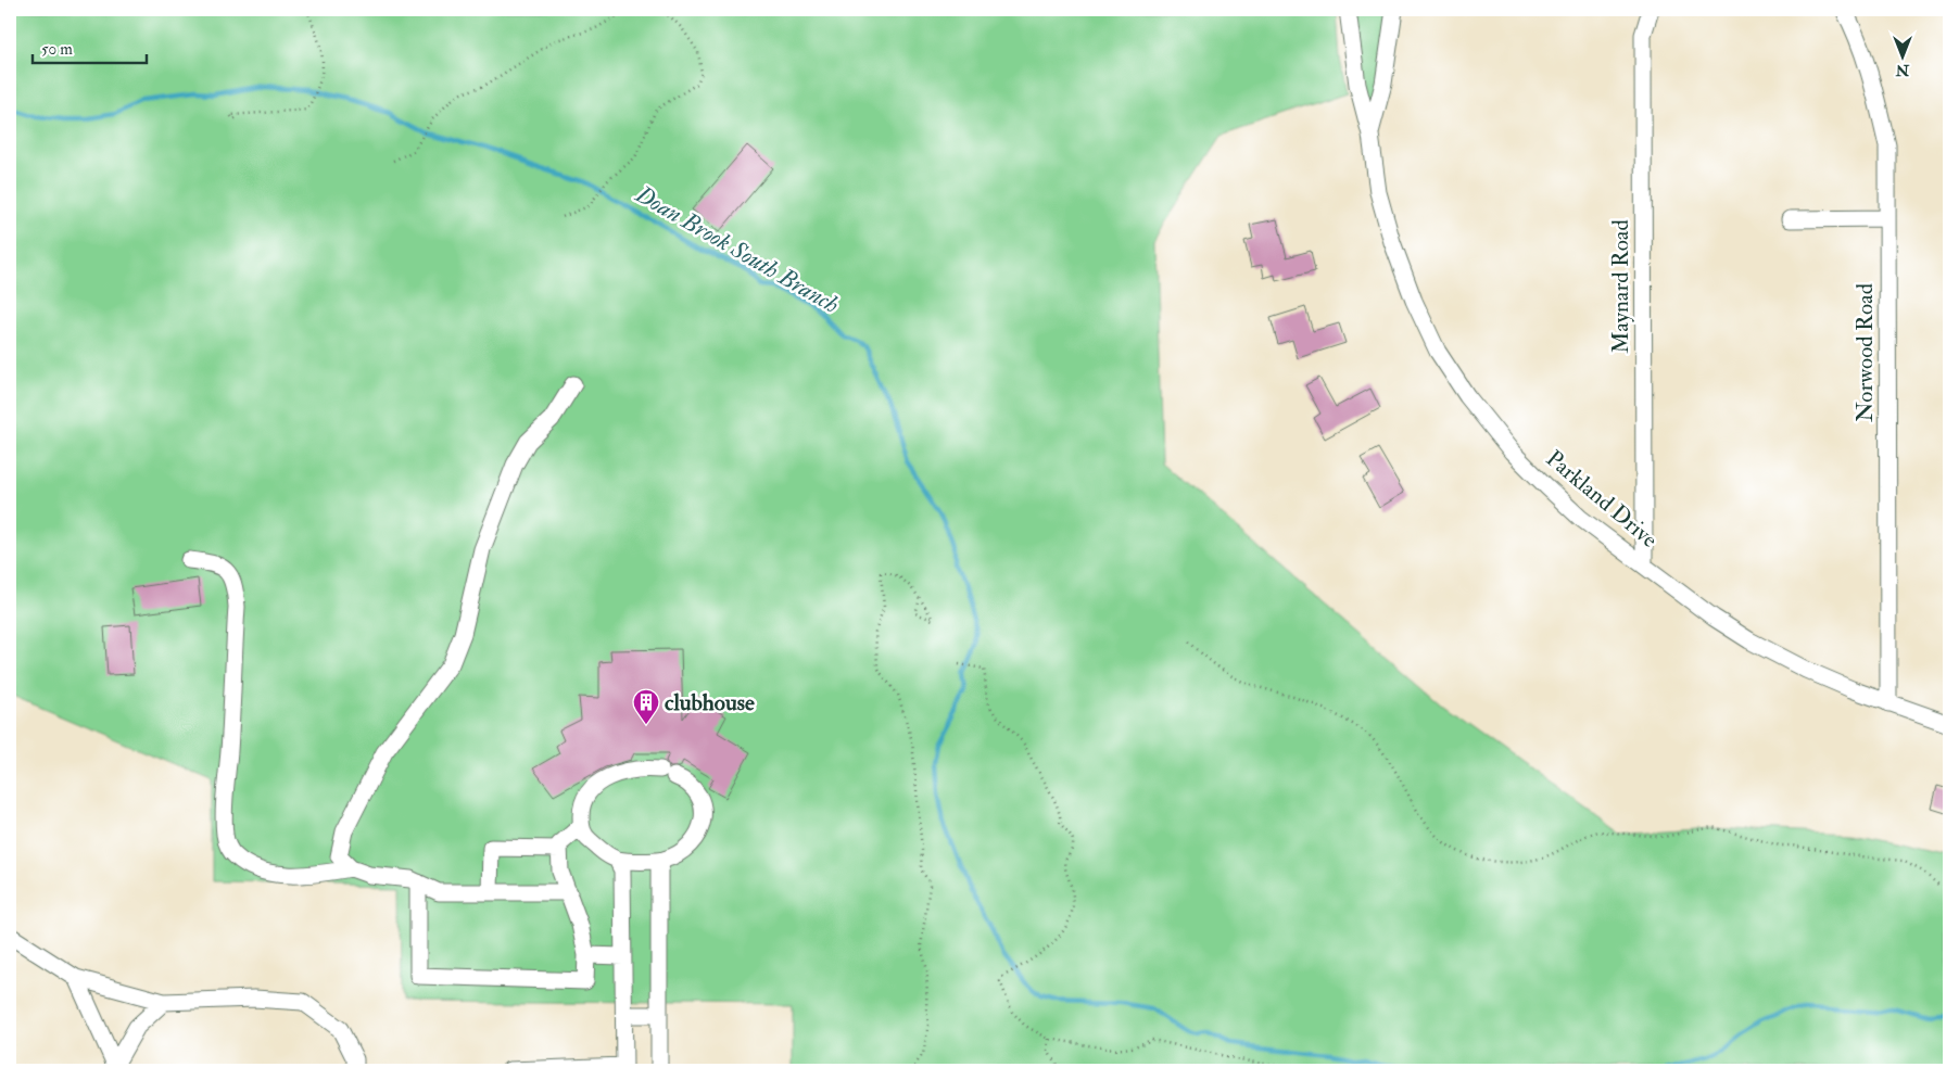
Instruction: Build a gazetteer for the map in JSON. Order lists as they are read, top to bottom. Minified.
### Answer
{"streets":{"street":["Maynard Road","Norwood Road","Parkland Drive"]},"crossings":[["Maynard Road","Parkland Drive"],["Norwood Road","Parkland Drive"]],"water":["Doan Brook South Branch"],"places":{"building":["clubhouse"]},"scale_bar":"50 m","north":"bottom"}
